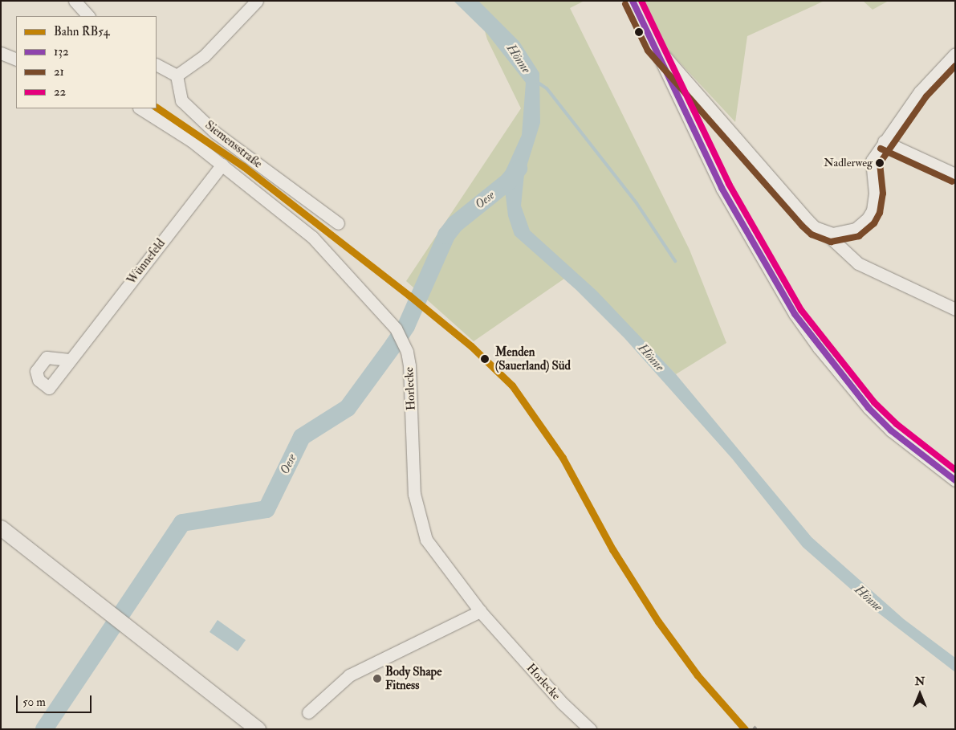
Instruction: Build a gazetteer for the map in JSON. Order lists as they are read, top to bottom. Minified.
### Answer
{"streets":{"street":["Siemensstraße","Wünnefeld","Horlecke"]},"crossings":[["Wünnefeld","Horlecke"]],"water":["Hönne","Oese"],"places":["Nadlerweg","Menden (Sauerland) Süd","Body Shape Fitness"],"lines":["transit line 132","transit line 22","transit line 21","rail line RB54"],"legend":["Bahn RB54","132","21","22"],"scale_bar":"50 m","north":"top"}
